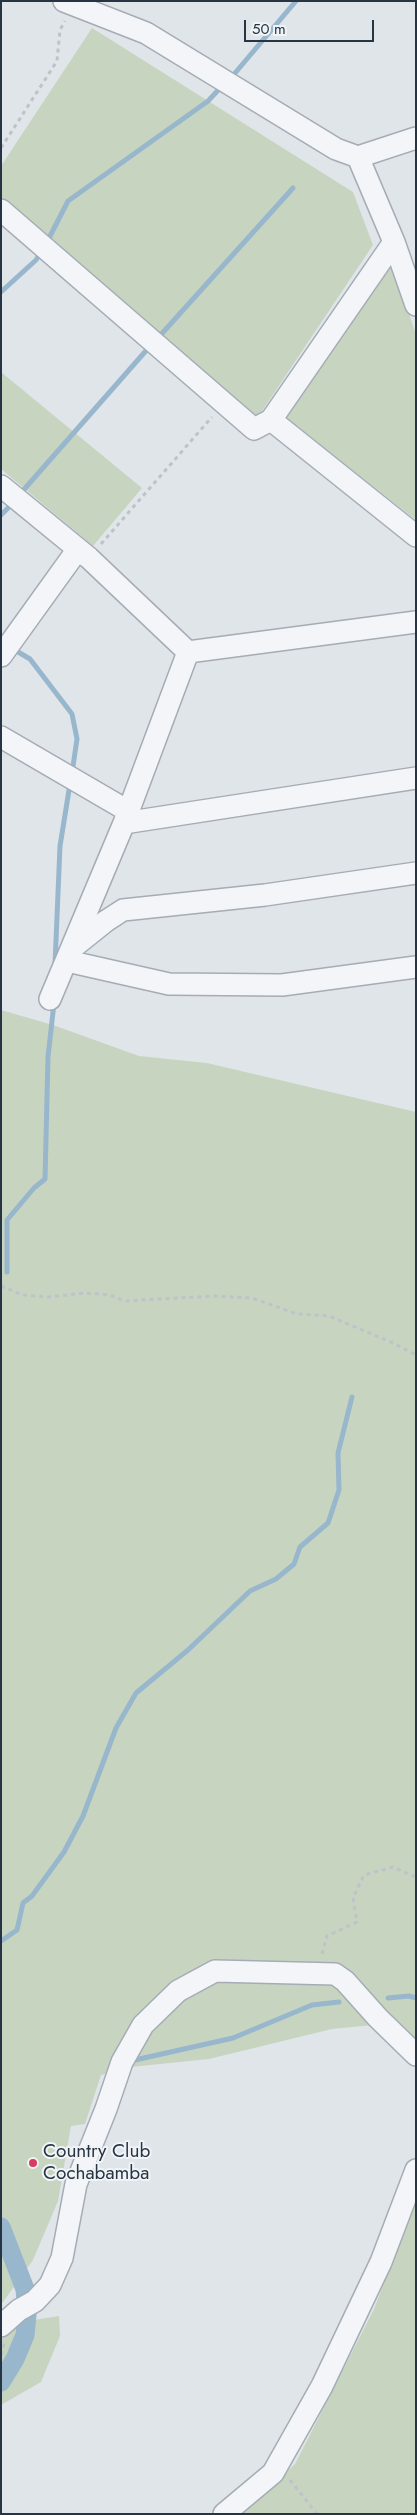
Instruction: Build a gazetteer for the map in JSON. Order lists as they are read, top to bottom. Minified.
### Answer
{"places":["Country Club Cochabamba"],"scale_bar":"50 m"}
